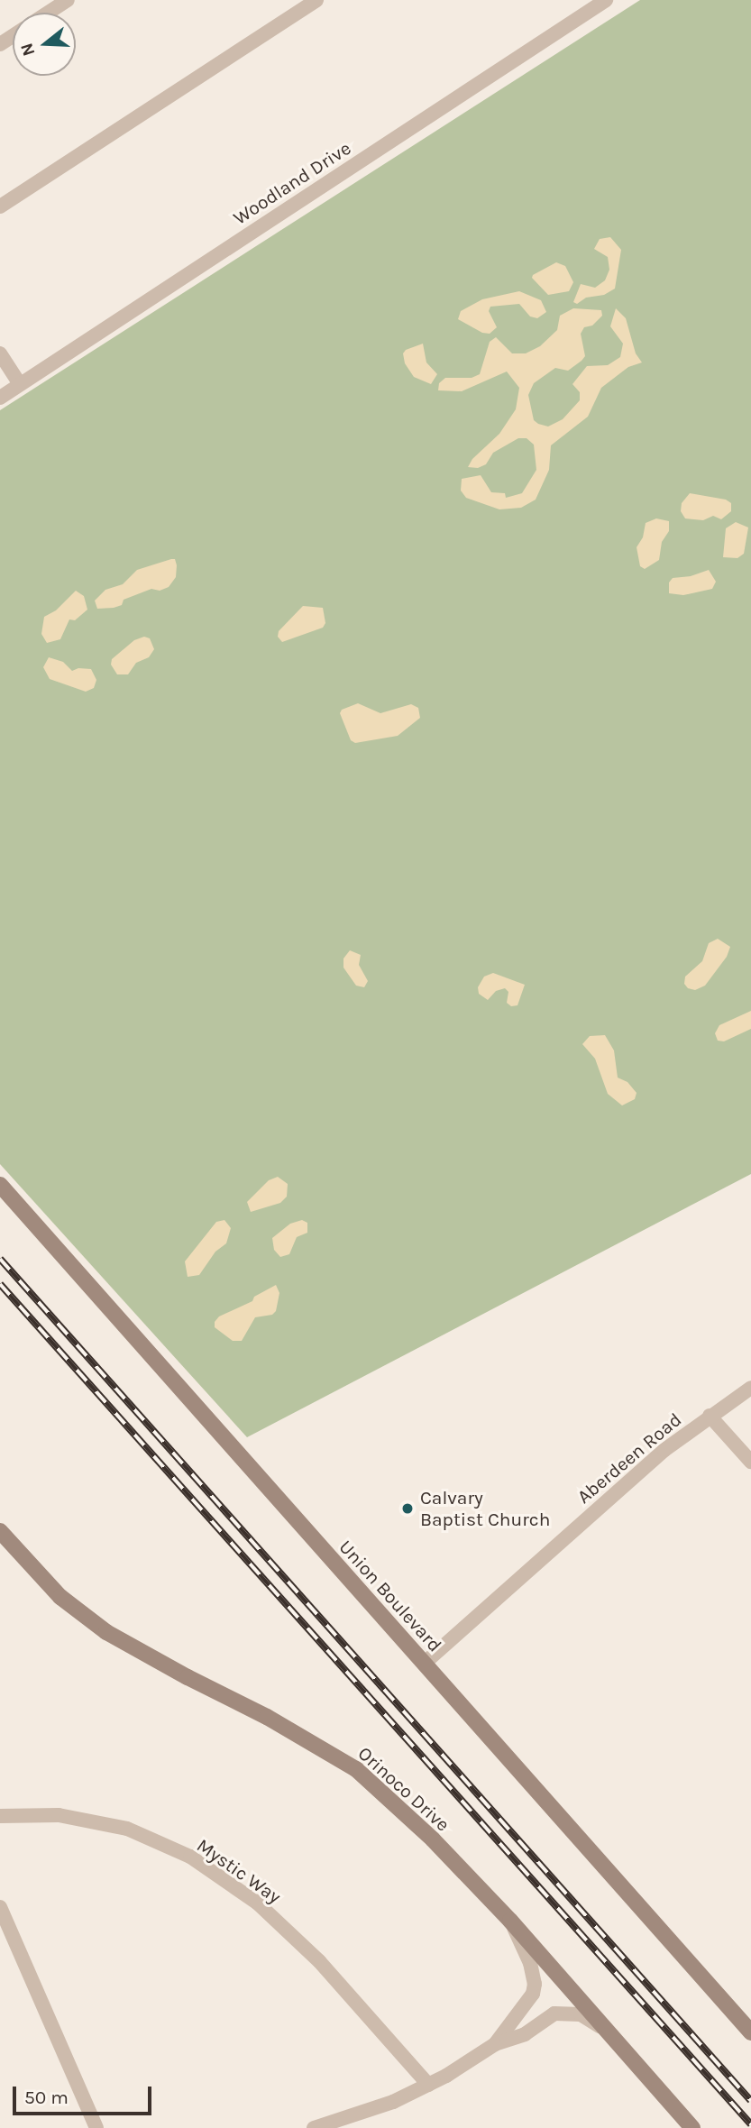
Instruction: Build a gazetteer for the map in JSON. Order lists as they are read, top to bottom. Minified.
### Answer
{"streets":{"main road":["Union Boulevard","Orinoco Drive"],"street":["Woodland Drive","Aberdeen Road","Mystic Way"]},"crossings":[["Aberdeen Road","Union Boulevard"]],"places":["Calvary Baptist Church"],"scale_bar":"50 m","north":"left"}
